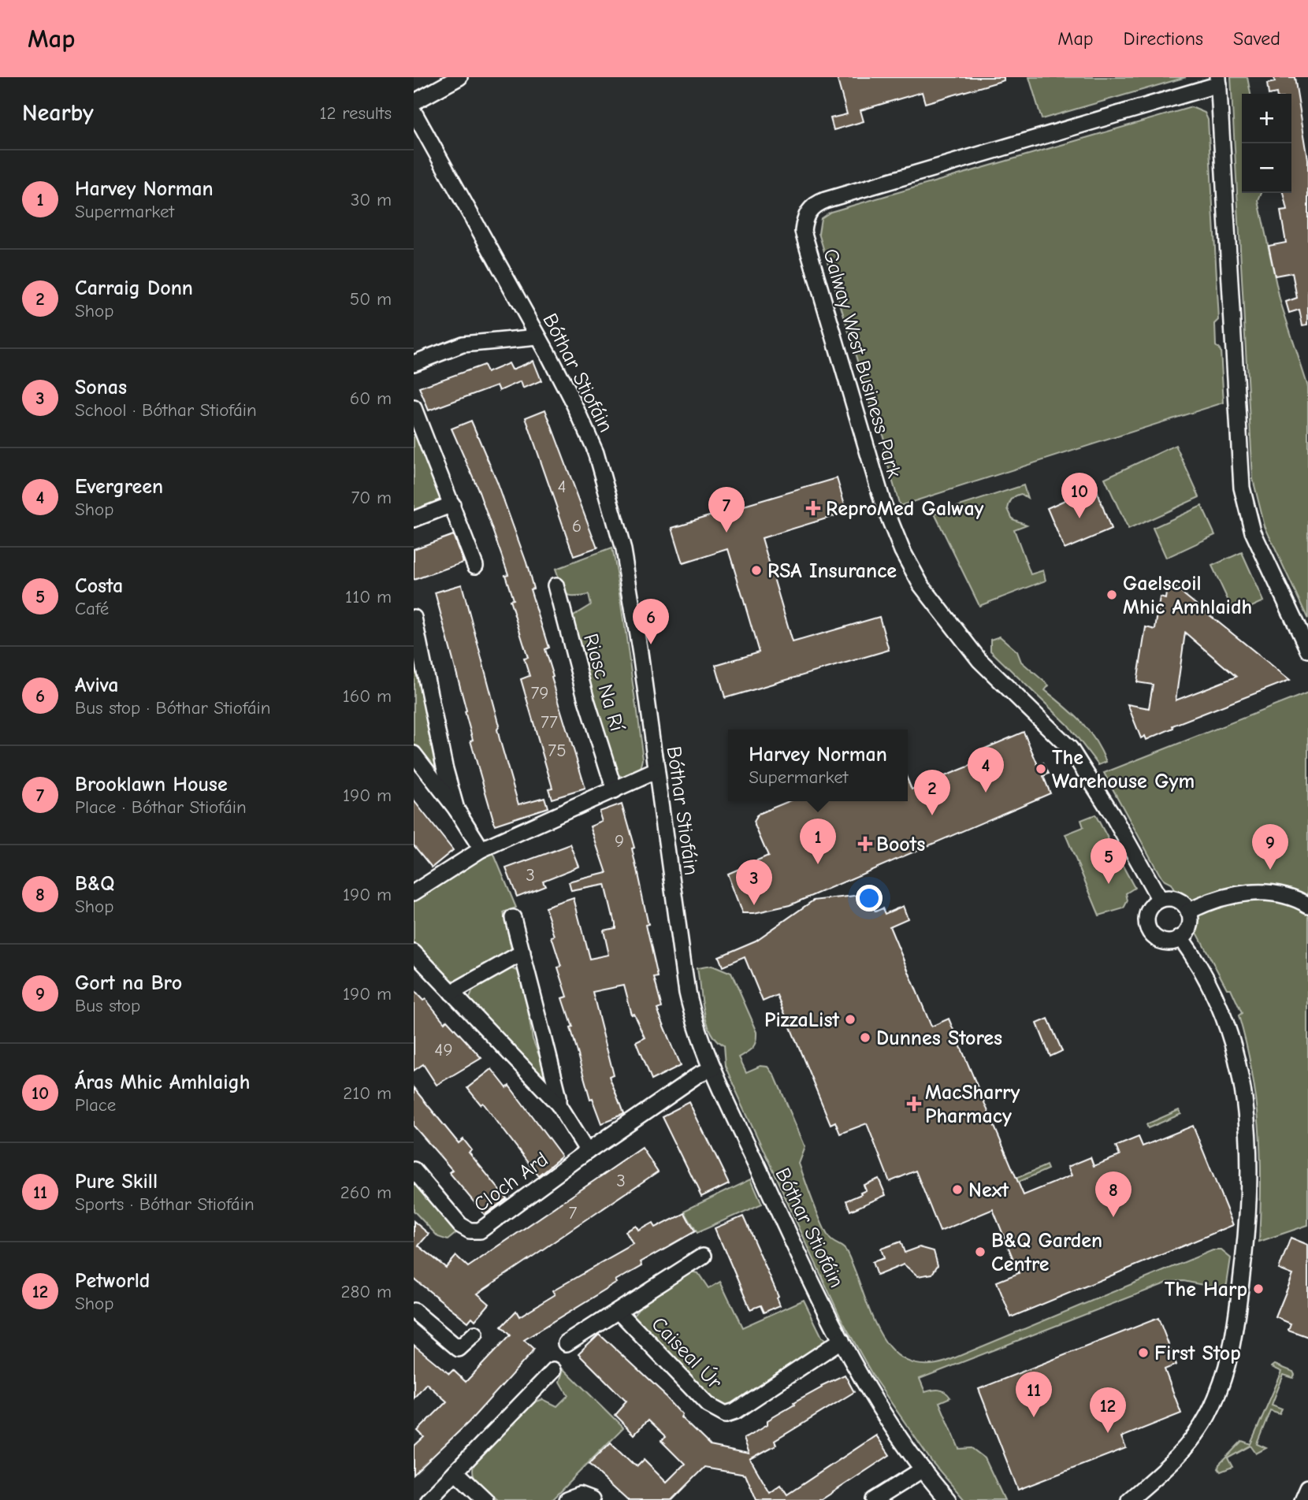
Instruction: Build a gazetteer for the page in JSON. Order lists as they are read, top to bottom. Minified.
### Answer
{"streets":{"street":["Galway West Business Park","Bóthar Stiofáin","Riasc Na Rí","Cloch Ard","Caiseal Úr"]},"crossings":[["Bóthar Stiofáin","Cloch Ard"],["Bóthar Stiofáin","Caiseal Úr"]],"places":{"health":["ReproMed Galway","Boots","MacSharry Pharmacy"],"other":["RSA Insurance","Gaelscoil Mhic Amhlaidh","The Warehouse Gym","PizzaList","Dunnes Stores","Next","B&Q Garden Centre","The Harp","First Stop"]},"house_numbers":["4","6","79","77","75","9","3","49","3","7"],"page":{"header":"Map","nav":["Map","Directions","Saved"],"heading":["Nearby","12 results"],"map_buttons":["+","−"],"list":[{"mark":"1","name":"Harvey Norman","note":"Supermarket","value":"30 m"},{"mark":"2","name":"Carraig Donn","note":"Shop","value":"50 m"},{"mark":"3","name":"Sonas","note":"School · Bóthar Stiofáin","value":"60 m"},{"mark":"4","name":"Evergreen","note":"Shop","value":"70 m"},{"mark":"5","name":"Costa","note":"Café","value":"110 m"},{"mark":"6","name":"Aviva","note":"Bus stop · Bóthar Stiofáin","value":"160 m"},{"mark":"7","name":"Brooklawn House","note":"Place · Bóthar Stiofáin","value":"190 m"},{"mark":"8","name":"B&Q","note":"Shop","value":"190 m"},{"mark":"9","name":"Gort na Bro","note":"Bus stop","value":"190 m"},{"mark":"10","name":"Áras Mhic Amhlaigh","note":"Place","value":"210 m"},{"mark":"11","name":"Pure Skill","note":"Sports · Bóthar Stiofáin","value":"260 m"},{"mark":"12","name":"Petworld","note":"Shop","value":"280 m"}],"pins":["10","7","6","4","2","1","9","5","3","8","11","12"],"popup":["Harvey Norman","Supermarket"]}}
